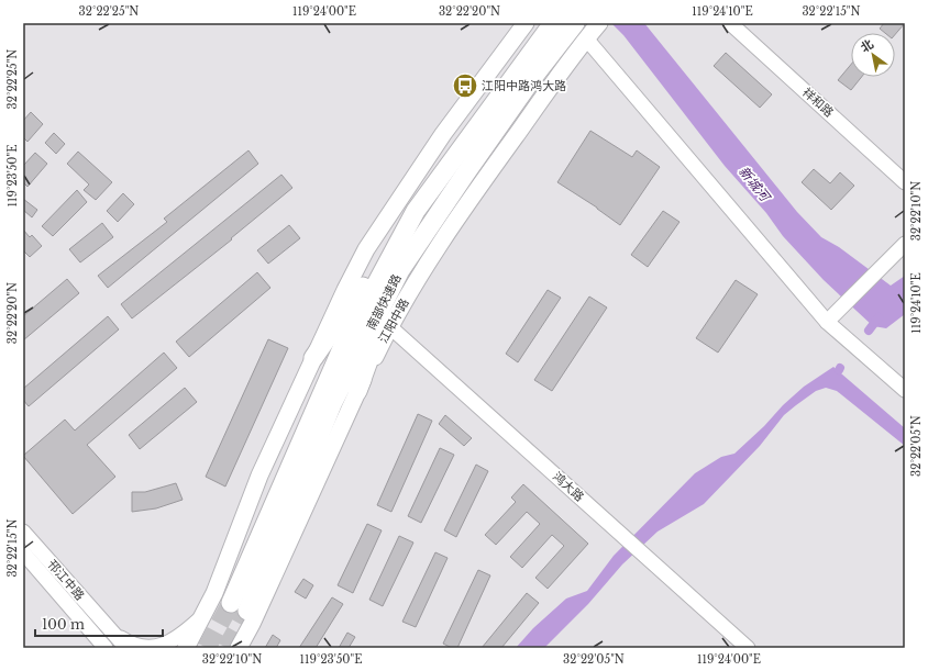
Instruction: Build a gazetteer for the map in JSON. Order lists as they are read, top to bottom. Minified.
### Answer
{"streets":{"highway":["南部快速路"],"main road":["江阳中路"],"street":["祥和路","鸿大路","邗江中路"]},"crossings":[["南部快速路","江阳中路"],["江阳中路","鸿大路"]],"water":["新城河"],"places":{"bus stop":["江阳中路鸿大路"]},"scale_bar":"100 m","north":"top left","coordinates":["32°22'25\"N","119°24'00\"E","32°22'20\"N","119°24'10\"E","32°22'15\"N","119°23'50\"E","32°22'10\"N","32°22'05\"N"]}
